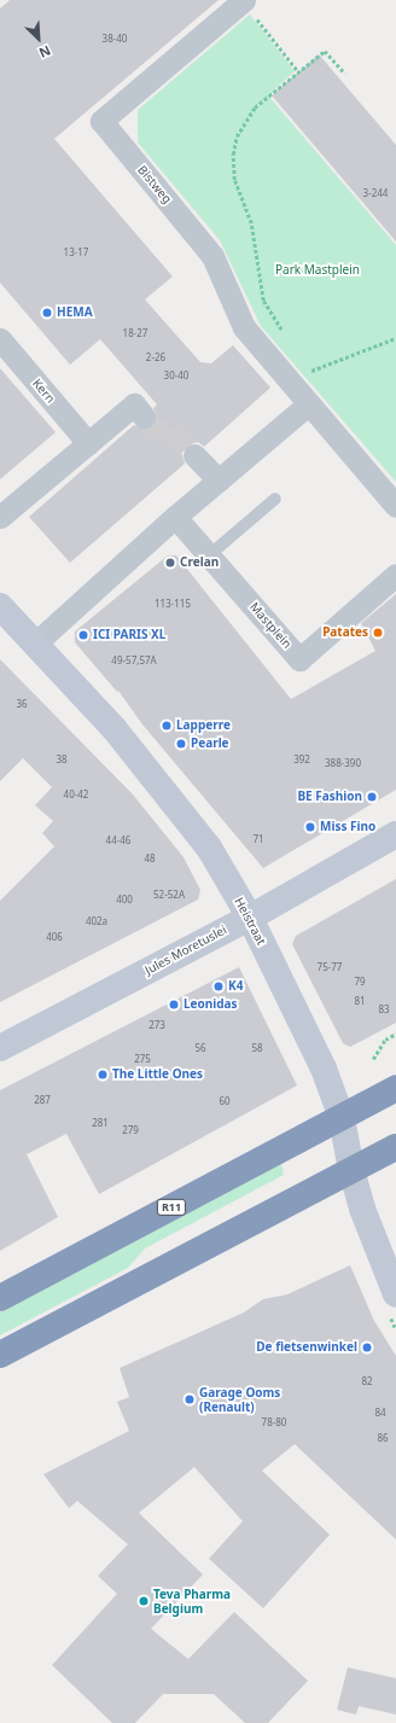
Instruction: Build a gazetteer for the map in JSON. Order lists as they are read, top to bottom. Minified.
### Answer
{"streets":{"highway":["R11"],"street":["Bistweg","Kern","Mastplein","Heistraat","Jules Moretuslei"]},"crossings":[["Heistraat","Jules Moretuslei"],["Heistraat","R11"]],"parks":["Park Mastplein"],"places":["HEMA","Crelan","Patates","ICI PARIS XL","Lapperre","Pearle","BE Fashion","Miss Fino","K4","Leonidas","The Little Ones","De fietsenwinkel","Garage Ooms (Renault)","Teva Pharma Belgium"],"house_numbers":["38-40","3-244","13-17","18-27","2-26","30-40","113-115","49-57,57A","36","38","392","388-390","40-42","71","44-46","48","52-52A","400","402a","406","75-77","79","81","83","273","56","58","275","287","60","281","279","82","84","78-80","86"],"north":"bottom right"}
